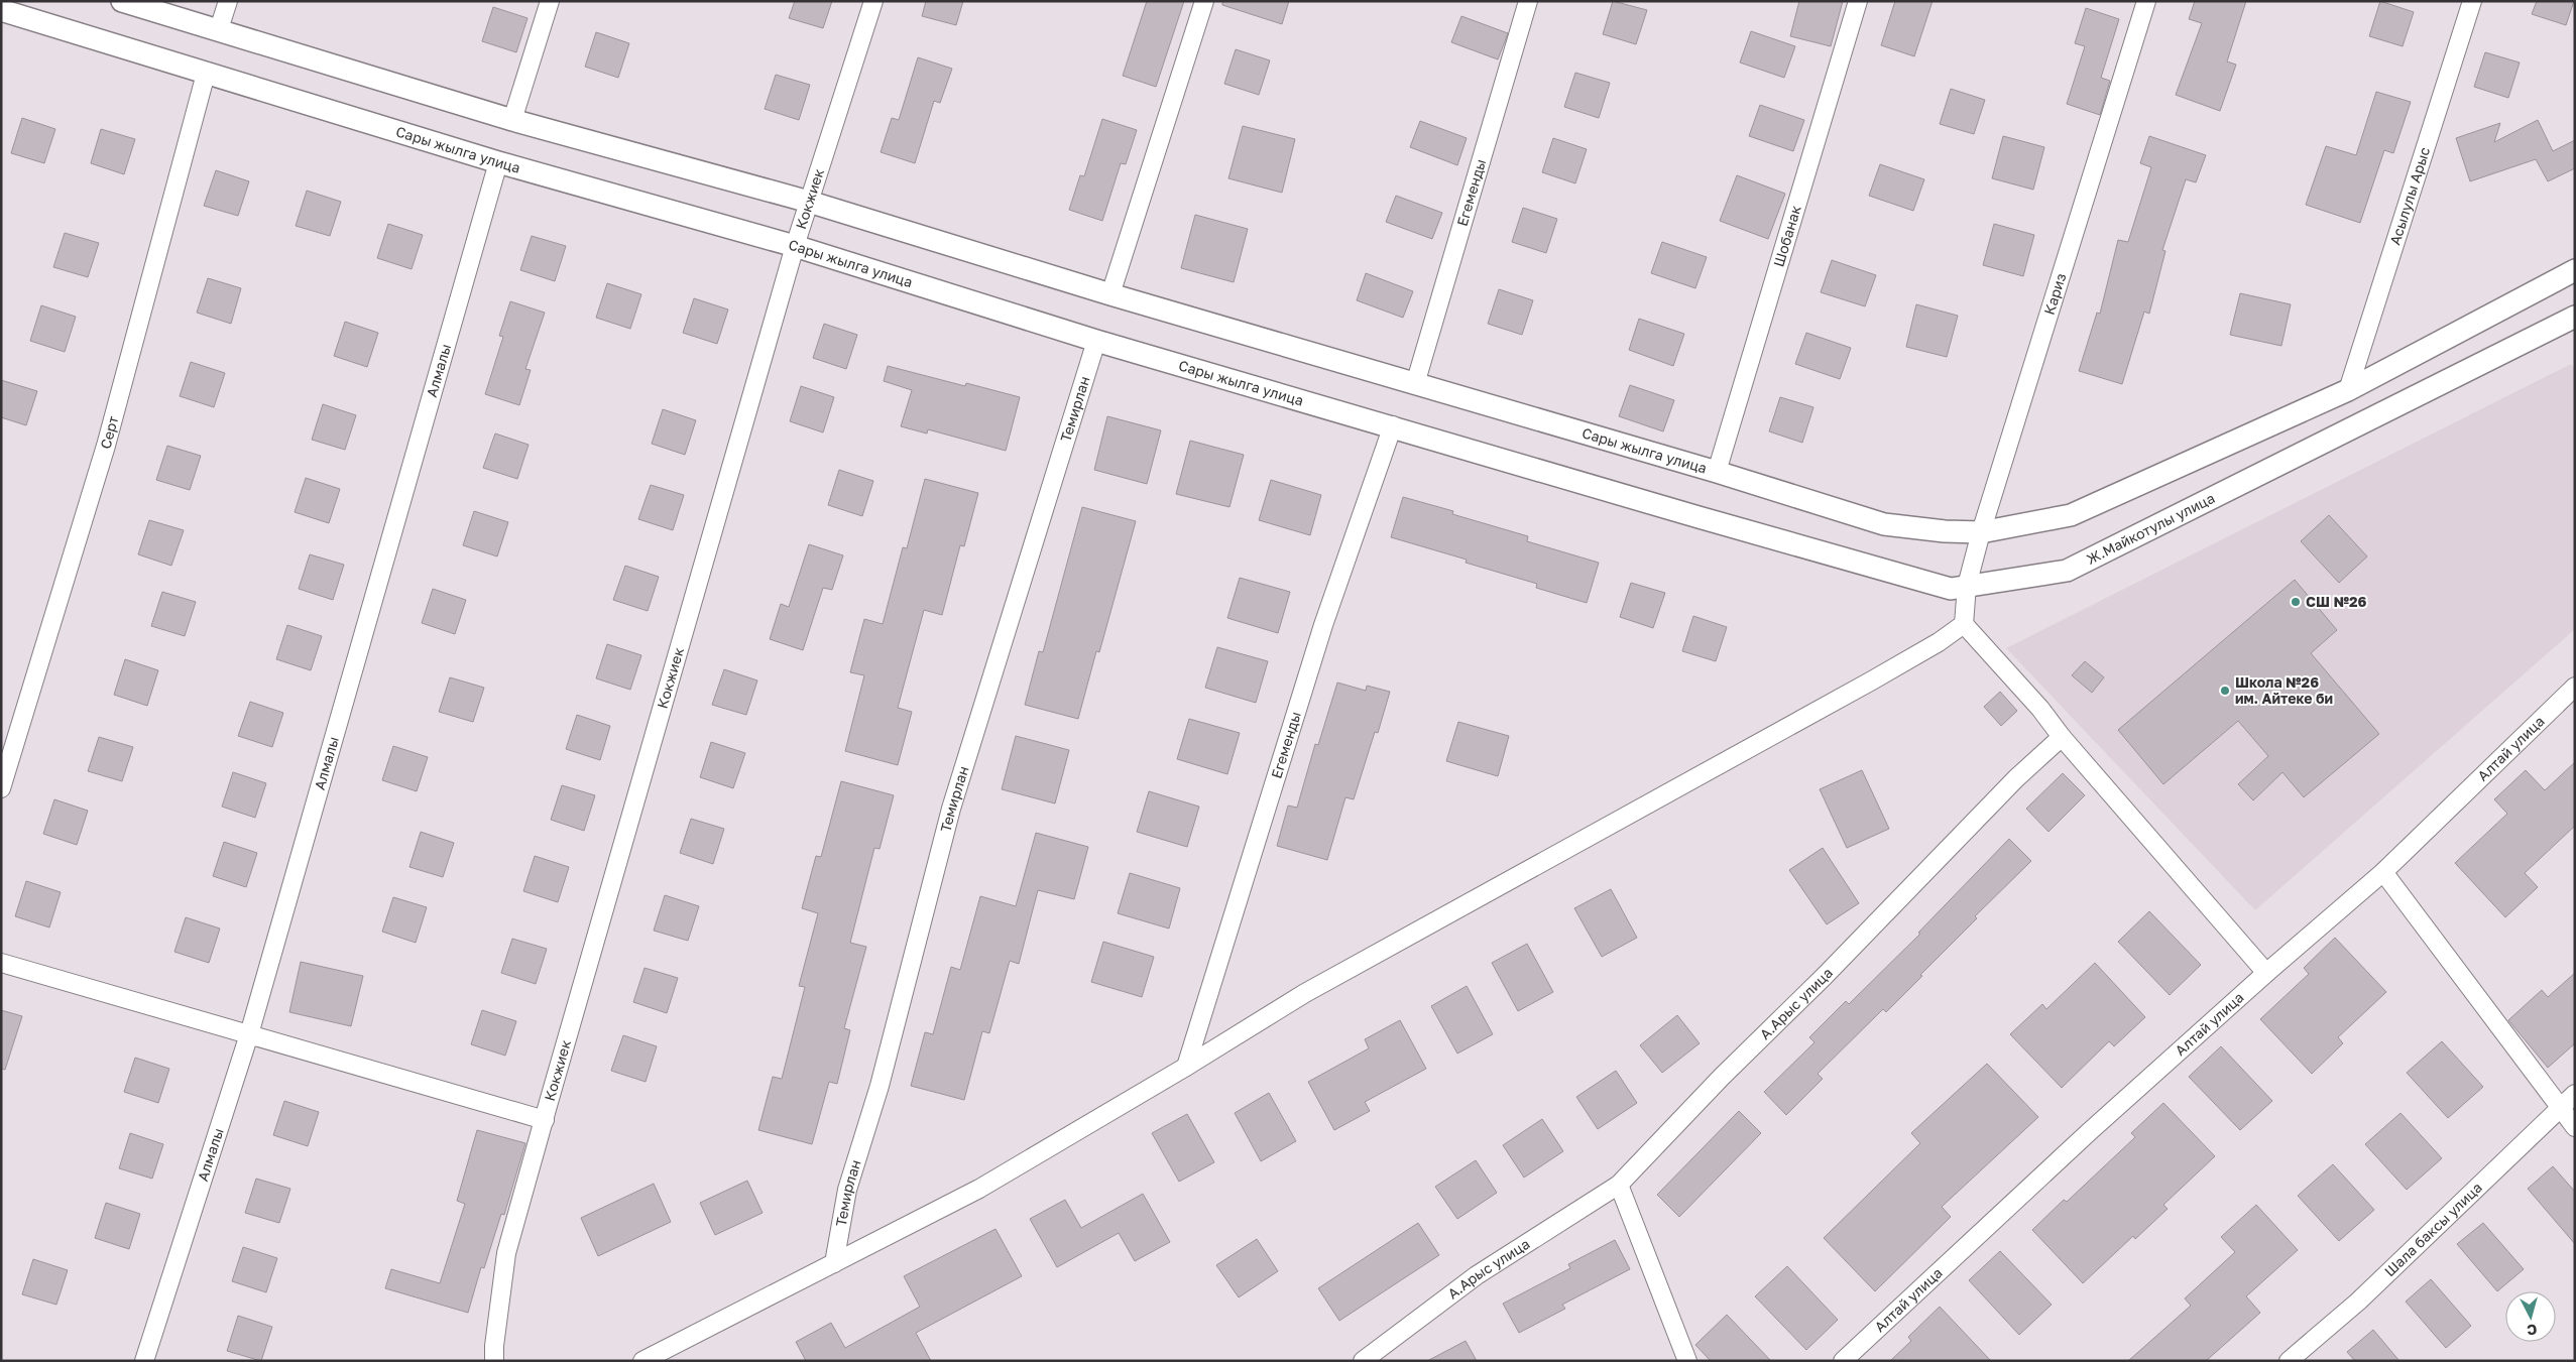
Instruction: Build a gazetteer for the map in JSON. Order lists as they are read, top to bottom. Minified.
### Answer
{"streets":{"street":["Сары жылга улица","Егеменды","Асылулы Арыс","Кокжиек","Шобанак","Кариз","Алмалы","Темирлан","Серт","Ж.Майкотулы улица","Алтай улица","А.Арыс улица","Шала баксы улица"]},"crossings":[["Сары жылга улица","Егеменды"],["Сары жылга улица","Кокжиек"],["Сары жылга улица","Шобанак"],["Сары жылга улица","Алмалы"],["Сары жылга улица","Темирлан"],["Сары жылга улица","Серт"],["Сары жылга улица","Ж.Майкотулы улица"],["Кариз","Ж.Майкотулы улица"]],"places":["СШ №26","Школа №26 им. Айтеке би"],"north":"bottom"}
